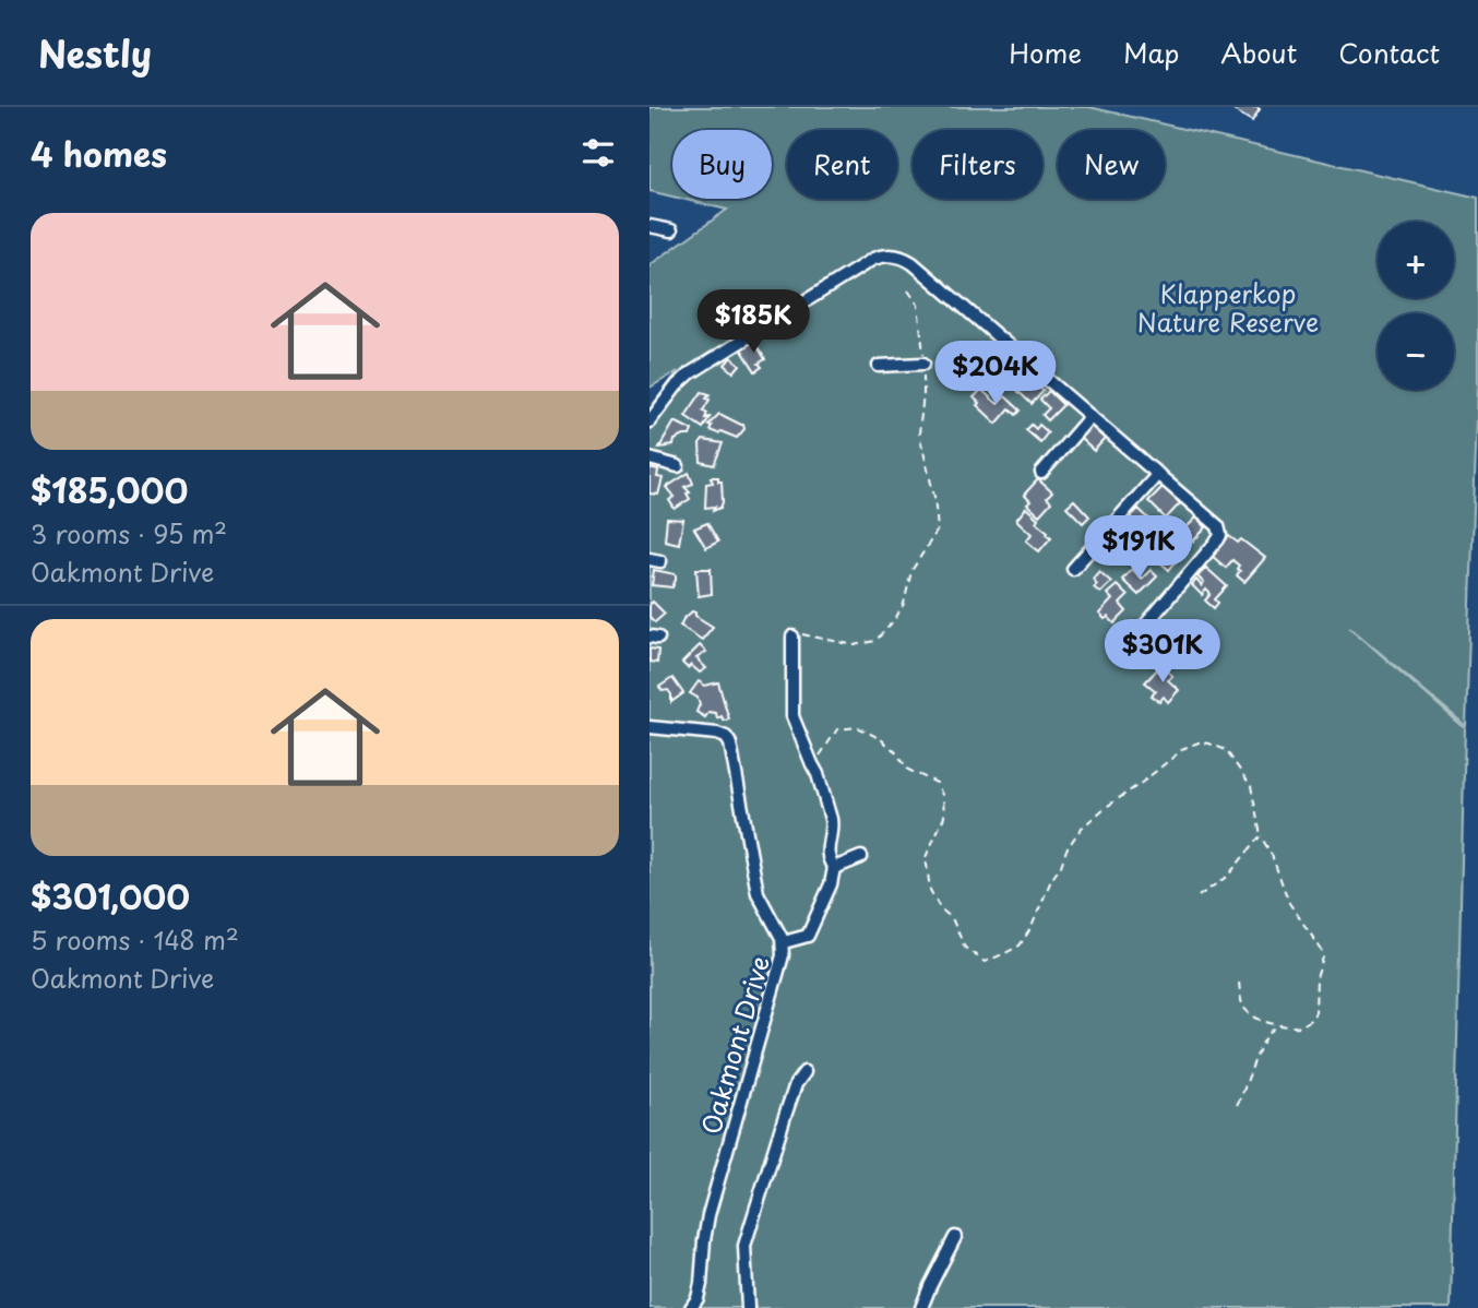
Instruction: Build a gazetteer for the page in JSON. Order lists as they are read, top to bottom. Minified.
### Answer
{"streets":{"street":["Oakmont Drive"]},"parks":["Klapperkop Nature Reserve"],"page":{"header":"Nestly","nav":["Home","Map","About","Contact"],"heading":"4 homes","chip":["Buy","Rent","Filters","New"],"list":[{"name":"$185,000","note":"3 rooms · 95 m² · Oakmont Drive"},{"name":"$301,000","note":"5 rooms · 148 m² · Oakmont Drive"}],"map_buttons":["+","−"],"price":["$185K","$204K","$191K","$301K"]}}
